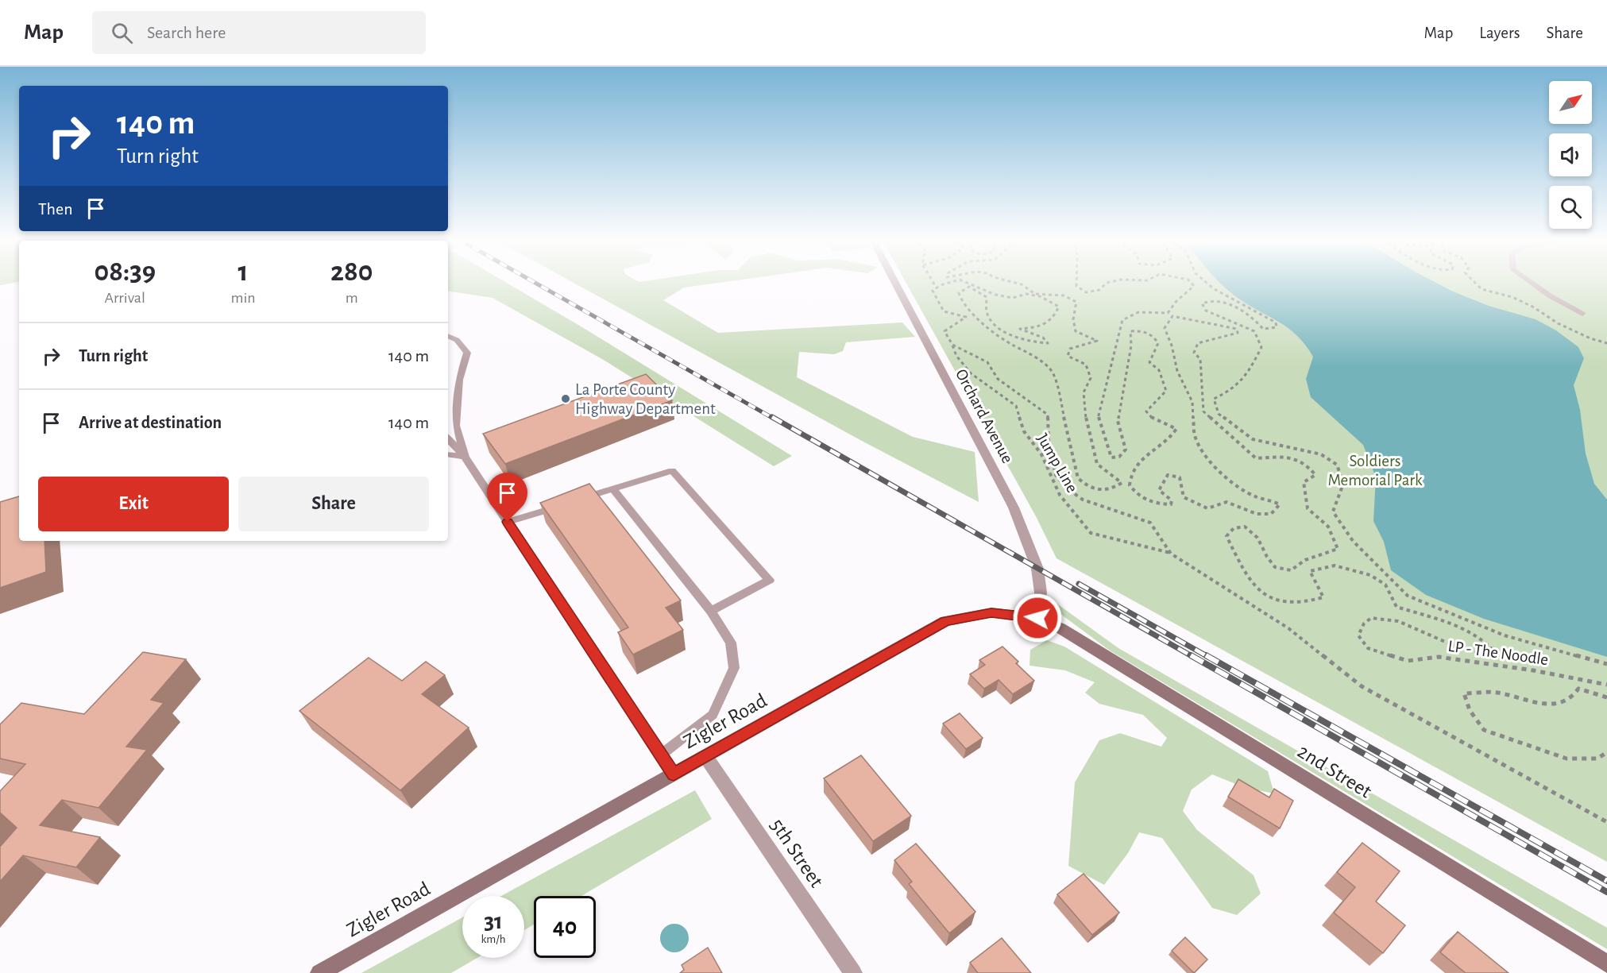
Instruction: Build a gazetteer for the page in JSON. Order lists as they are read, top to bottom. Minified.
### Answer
{"streets":{"street":["Orchard Avenue","Zigler Road","2nd Street","5th Street"],"path":["Jump Line","LP - The Noodle"]},"crossings":[["Orchard Avenue","Zigler Road"],["Orchard Avenue","2nd Street"],["Zigler Road","2nd Street"],["Zigler Road","5th Street"]],"parks":["Soldiers Memorial Park"],"places":["La Porte County Highway Department"],"north":"top right","page":{"header":"Map","search":"Search here","nav":["Map","Layers","Share"],"turn":["140 m","Turn right"],"then":"Then","eta":["08:39","Arrival","1","min","280","m"],"list":[{"name":"Turn right","value":"140 m"},{"name":"Arrive at destination","value":"140 m"}],"buttons":["Exit","Share"],"speed":"31 km/h","limit":"40"}}
